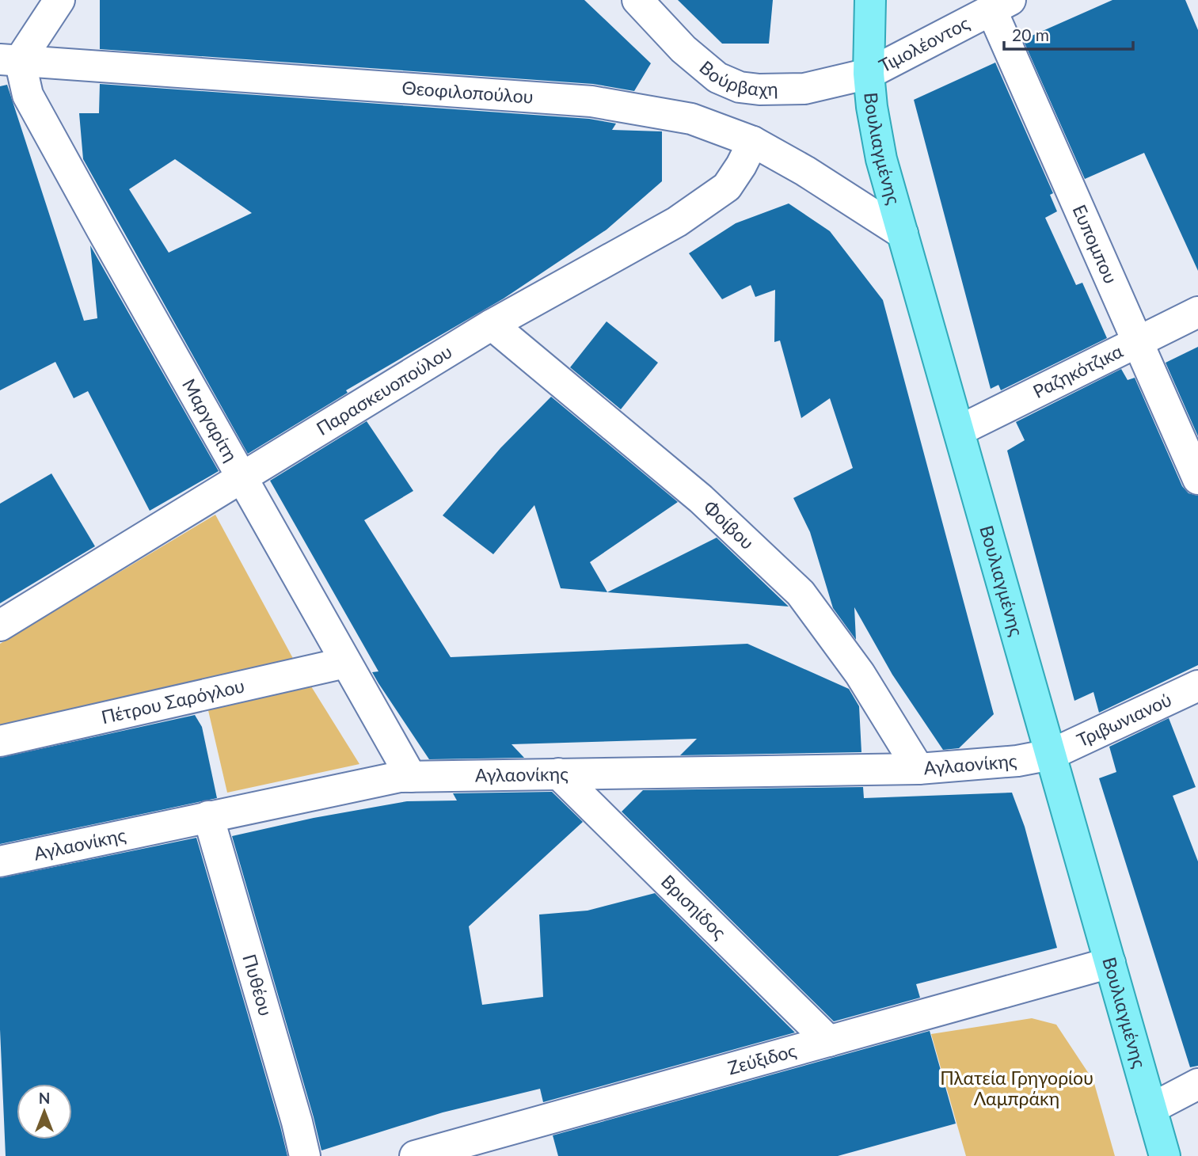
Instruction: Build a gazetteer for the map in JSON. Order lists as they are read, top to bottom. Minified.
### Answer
{"streets":{"main road":["Βουλιαγμένης"],"street":["Τιμολέοντος","Βούρβαχη","Θεοφιλοπούλου","Ευπομπου","Ραζηκότζικα","Παρασκευοπούλου","Μαργαρίτη","Φοίβου","Πέτρου Σαρόγλου","Τριβωνιανού","Αγλαονίκης","Βρισηίδος","Πυθέου","Ζεύξιδος"]},"crossings":[["Τιμολέοντος","Βούρβαχη"],["Τιμολέοντος","Βουλιαγμένης"],["Τιμολέοντος","Ευπομπου"],["Βούρβαχη","Βουλιαγμένης"],["Θεοφιλοπούλου","Βουλιαγμένης"],["Θεοφιλοπούλου","Παρασκευοπούλου"],["Θεοφιλοπούλου","Μαργαρίτη"],["Βουλιαγμένης","Ραζηκότζικα"],["Βουλιαγμένης","Τριβωνιανού"],["Βουλιαγμένης","Αγλαονίκης"],["Βουλιαγμένης","Ζεύξιδος"],["Ευπομπου","Ραζηκότζικα"],["Παρασκευοπούλου","Μαργαρίτη"],["Παρασκευοπούλου","Φοίβου"],["Μαργαρίτη","Πέτρου Σαρόγλου"],["Μαργαρίτη","Αγλαονίκης"],["Φοίβου","Αγλαονίκης"],["Τριβωνιανού","Αγλαονίκης"],["Αγλαονίκης","Βρισηίδος"],["Αγλαονίκης","Πυθέου"],["Βρισηίδος","Ζεύξιδος"]],"parks":["Πλατεία Γρηγορίου Λαμπράκη"],"scale_bar":"20 m","north":"top"}
